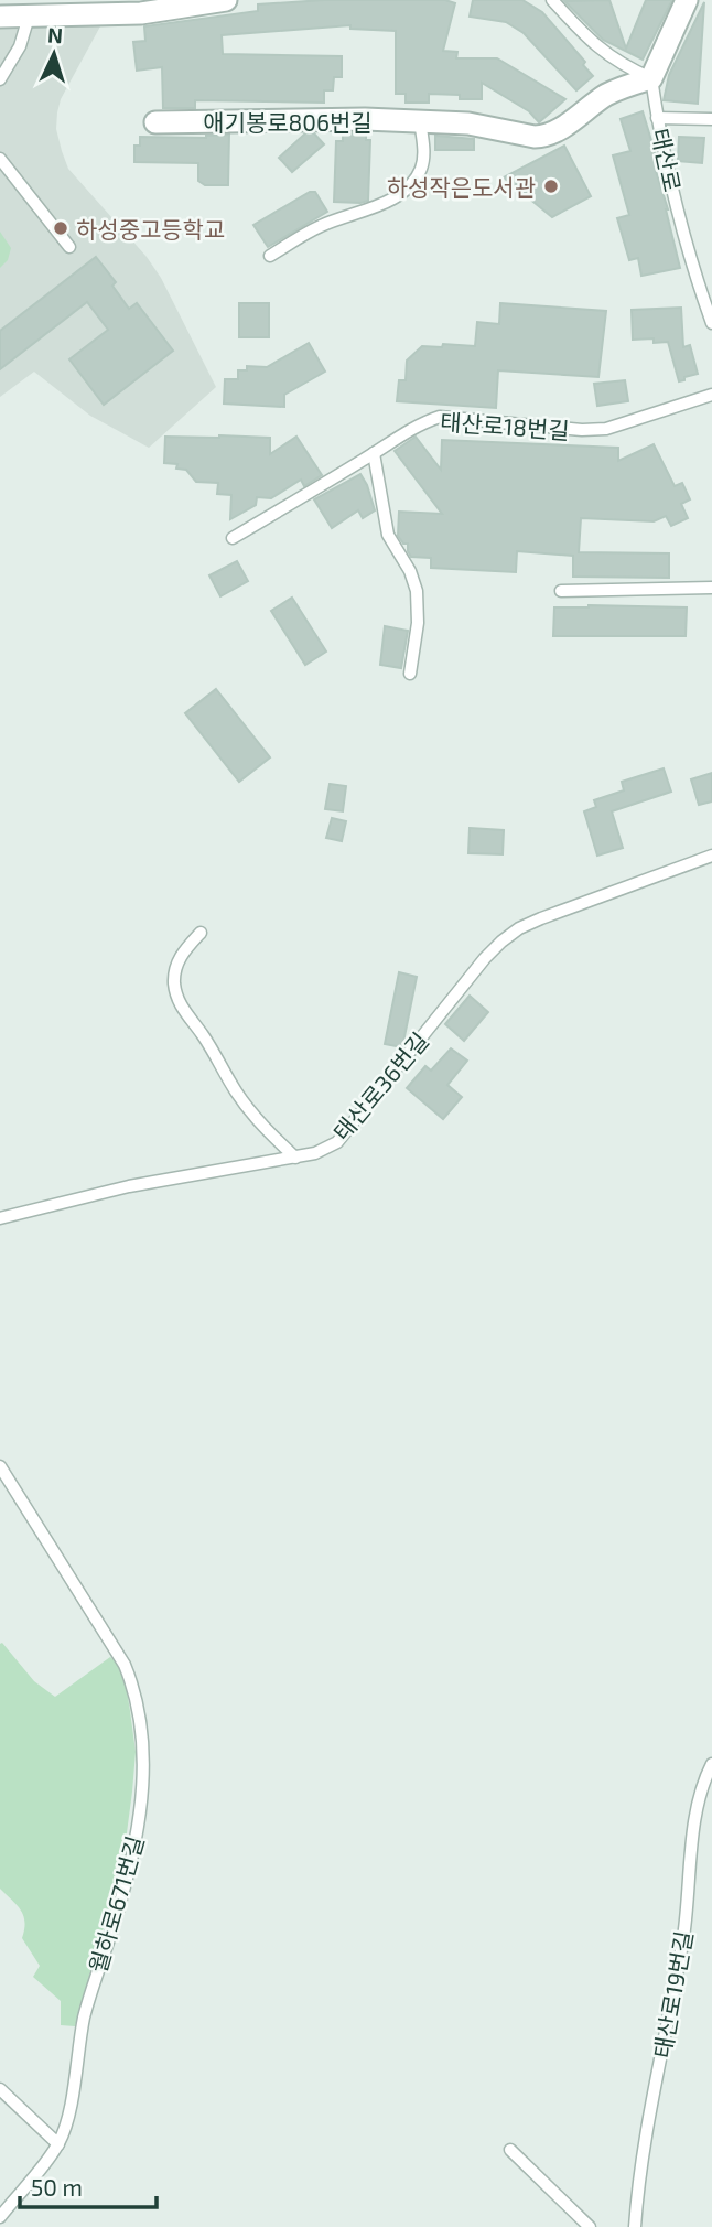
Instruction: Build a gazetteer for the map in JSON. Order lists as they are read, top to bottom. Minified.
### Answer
{"streets":{"street":["애기봉로806번길"],"lane":["태산로","태산로18번길","태산로36번길","월하로671번길","태산로19번길"]},"crossings":[["애기봉로806번길","태산로"]],"places":["하성작은도서관","하성중고등학교"],"scale_bar":"50 m","north":"top"}
